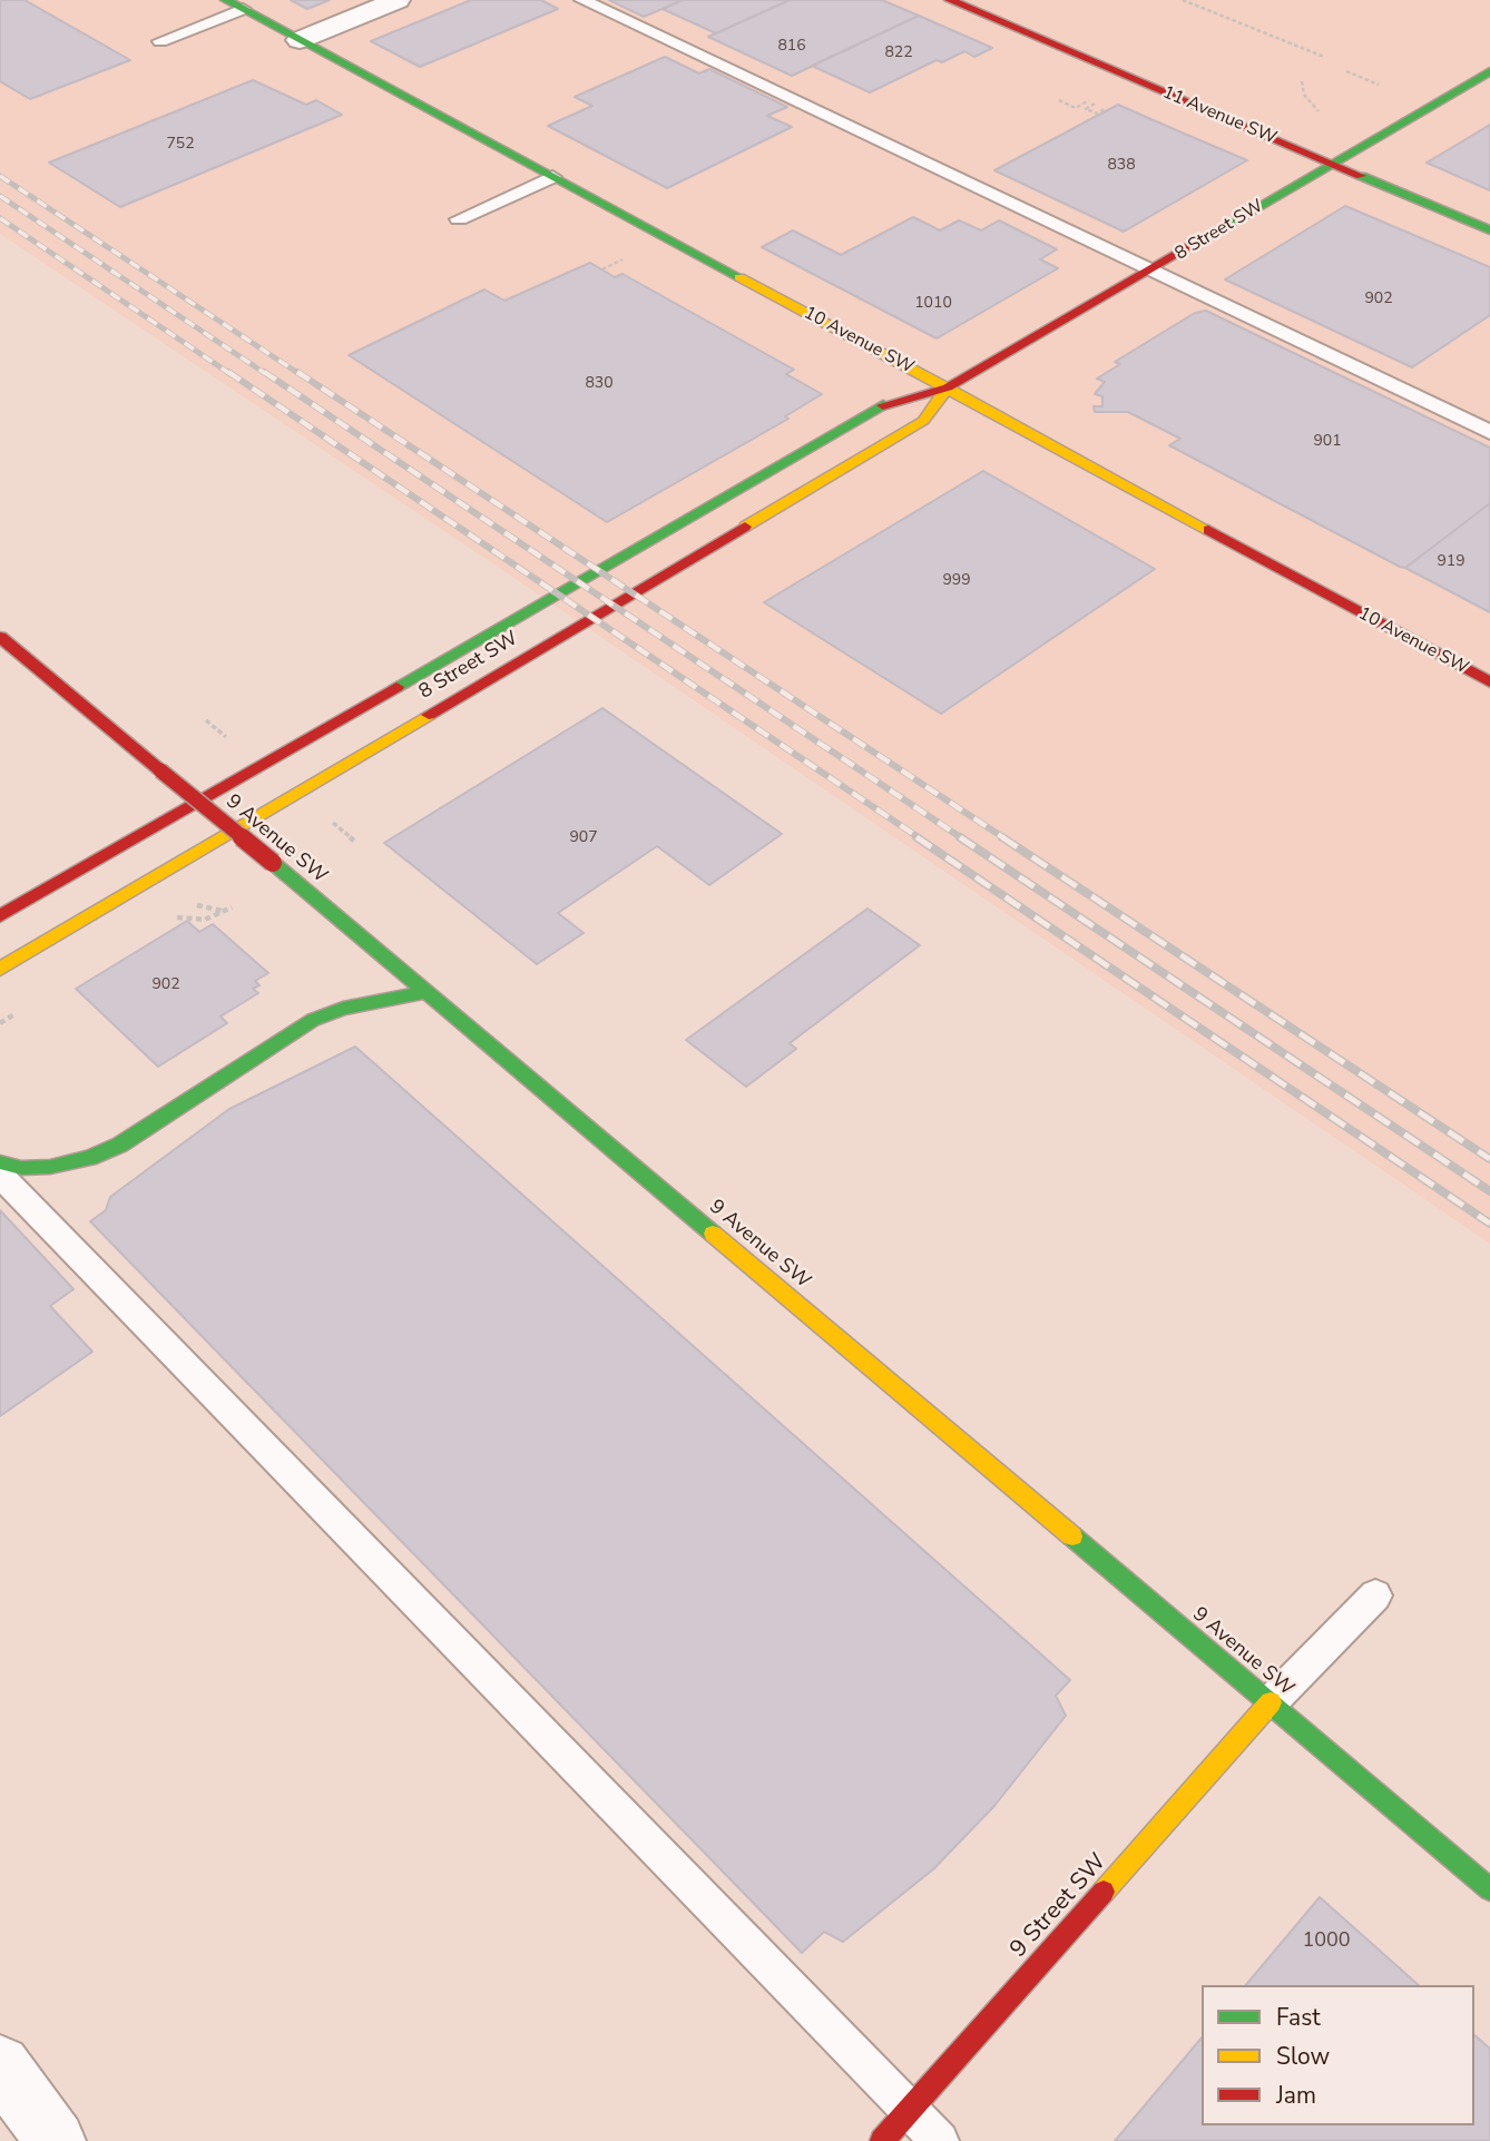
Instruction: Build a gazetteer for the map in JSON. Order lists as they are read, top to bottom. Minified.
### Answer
{"streets":{"main road":["11 Avenue SW","8 Street SW","10 Avenue SW","9 Avenue SW","9 Street SW"]},"crossings":[["11 Avenue SW","8 Street SW"],["8 Street SW","10 Avenue SW"],["9 Avenue SW","9 Street SW"]],"house_numbers":["816","822","752","838","902","1010","830","901","919","999","907","902","1000"],"legend":["Fast","Slow","Jam"]}
